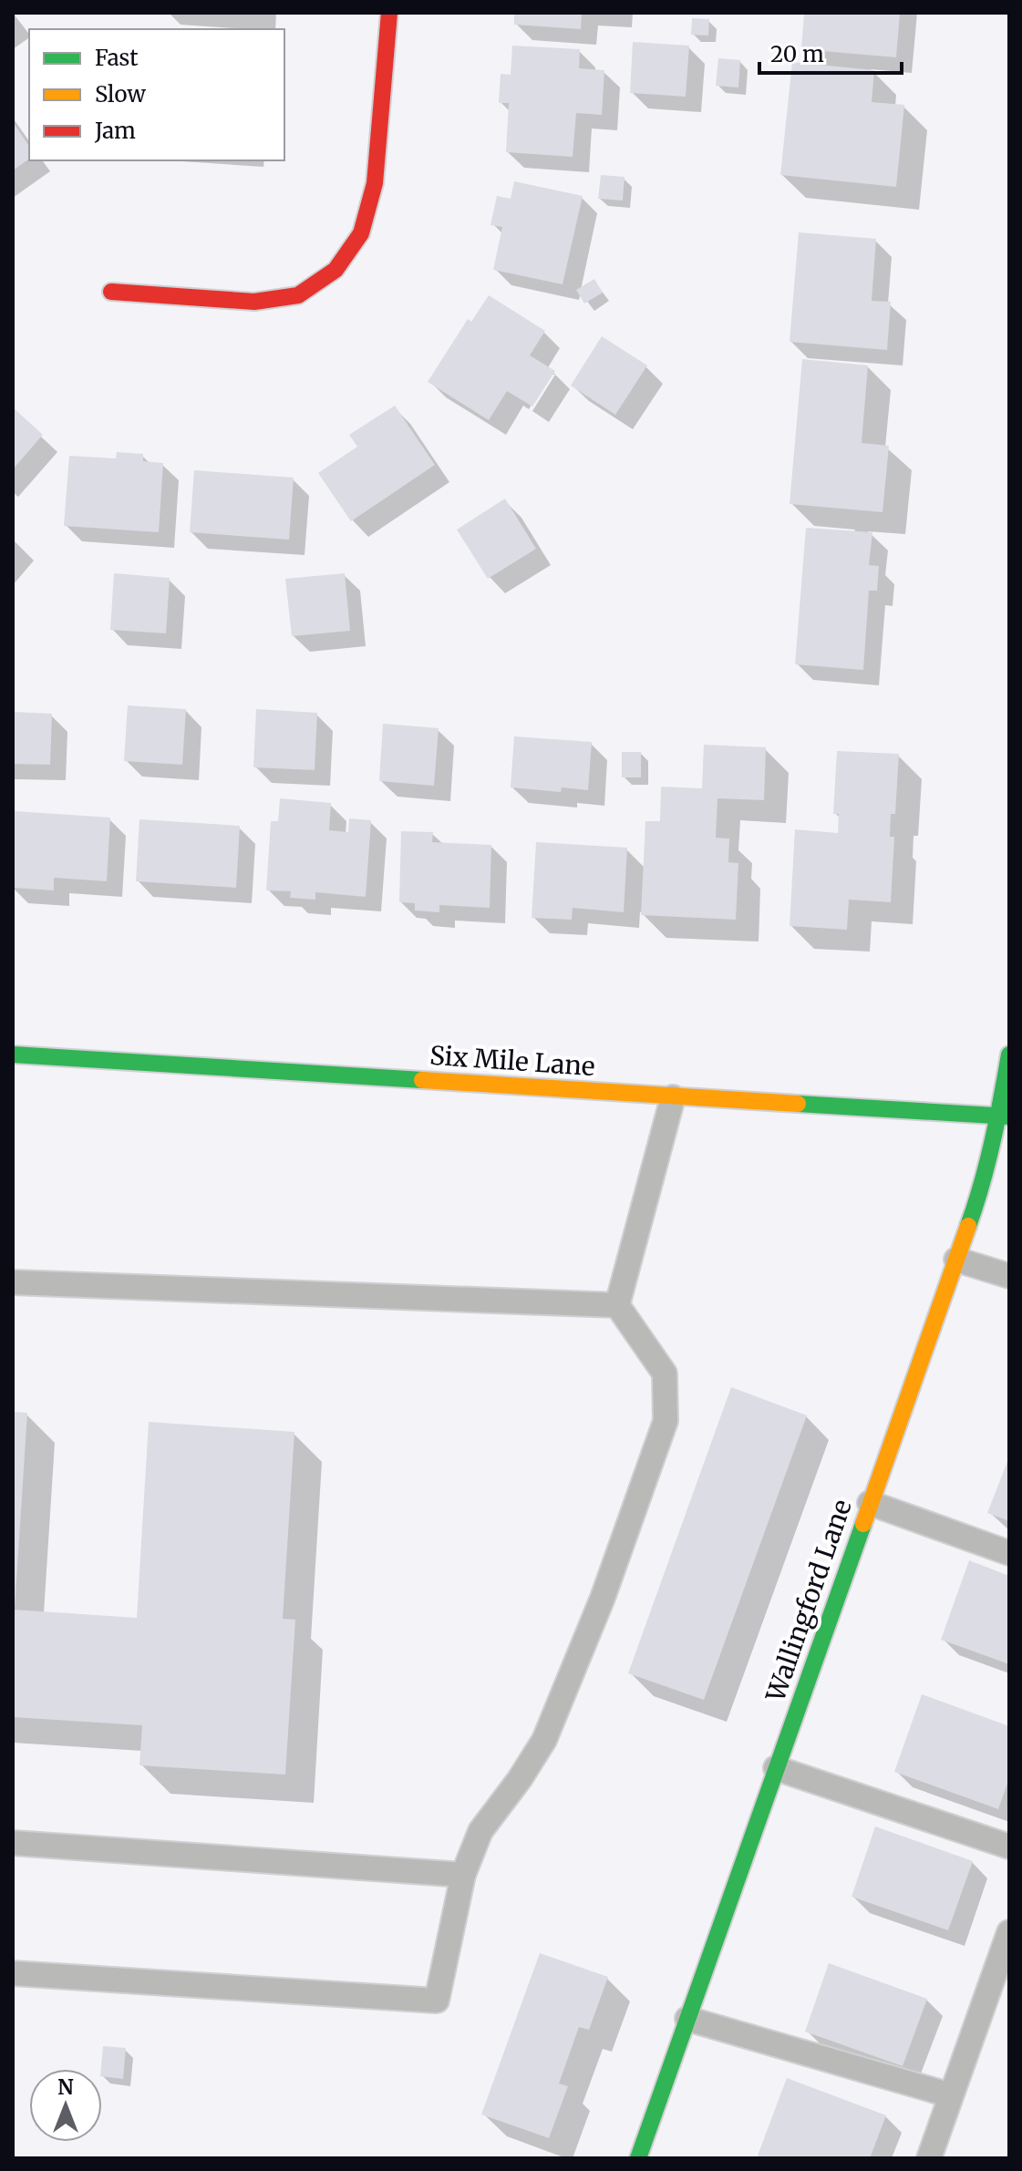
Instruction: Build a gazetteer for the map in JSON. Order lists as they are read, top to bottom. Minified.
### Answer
{"streets":{"street":["Six Mile Lane","Wallingford Lane"]},"crossings":[["Six Mile Lane","Wallingford Lane"]],"legend":["Fast","Slow","Jam"],"scale_bar":"20 m","north":"top"}
